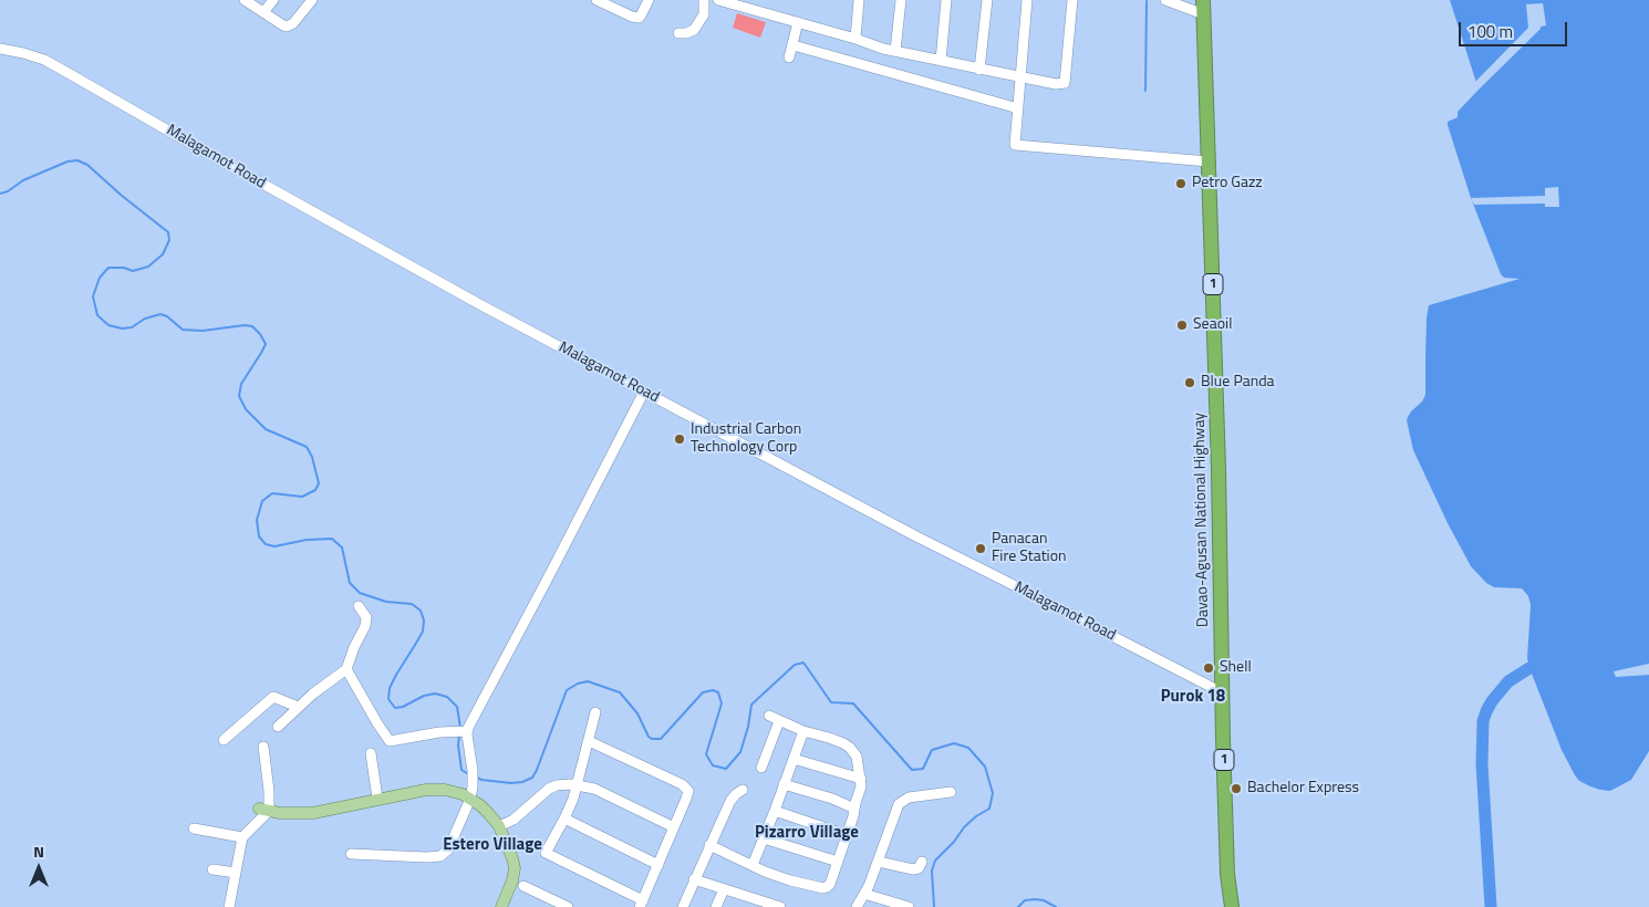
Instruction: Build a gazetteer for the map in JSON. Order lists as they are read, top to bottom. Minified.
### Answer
{"streets":{"highway":["1","Davao-Agusan National Highway"],"street":["Malagamot Road"]},"crossings":[["Malagamot Road","Davao-Agusan National Highway"]],"districts":["Purok 18","Pizarro Village","Estero Village"],"places":["Petro Gazz","Seaoil","Blue Panda","Industrial Carbon Technology Corp","Panacan Fire Station","Shell","Bachelor Express"],"scale_bar":"100 m","north":"top"}
